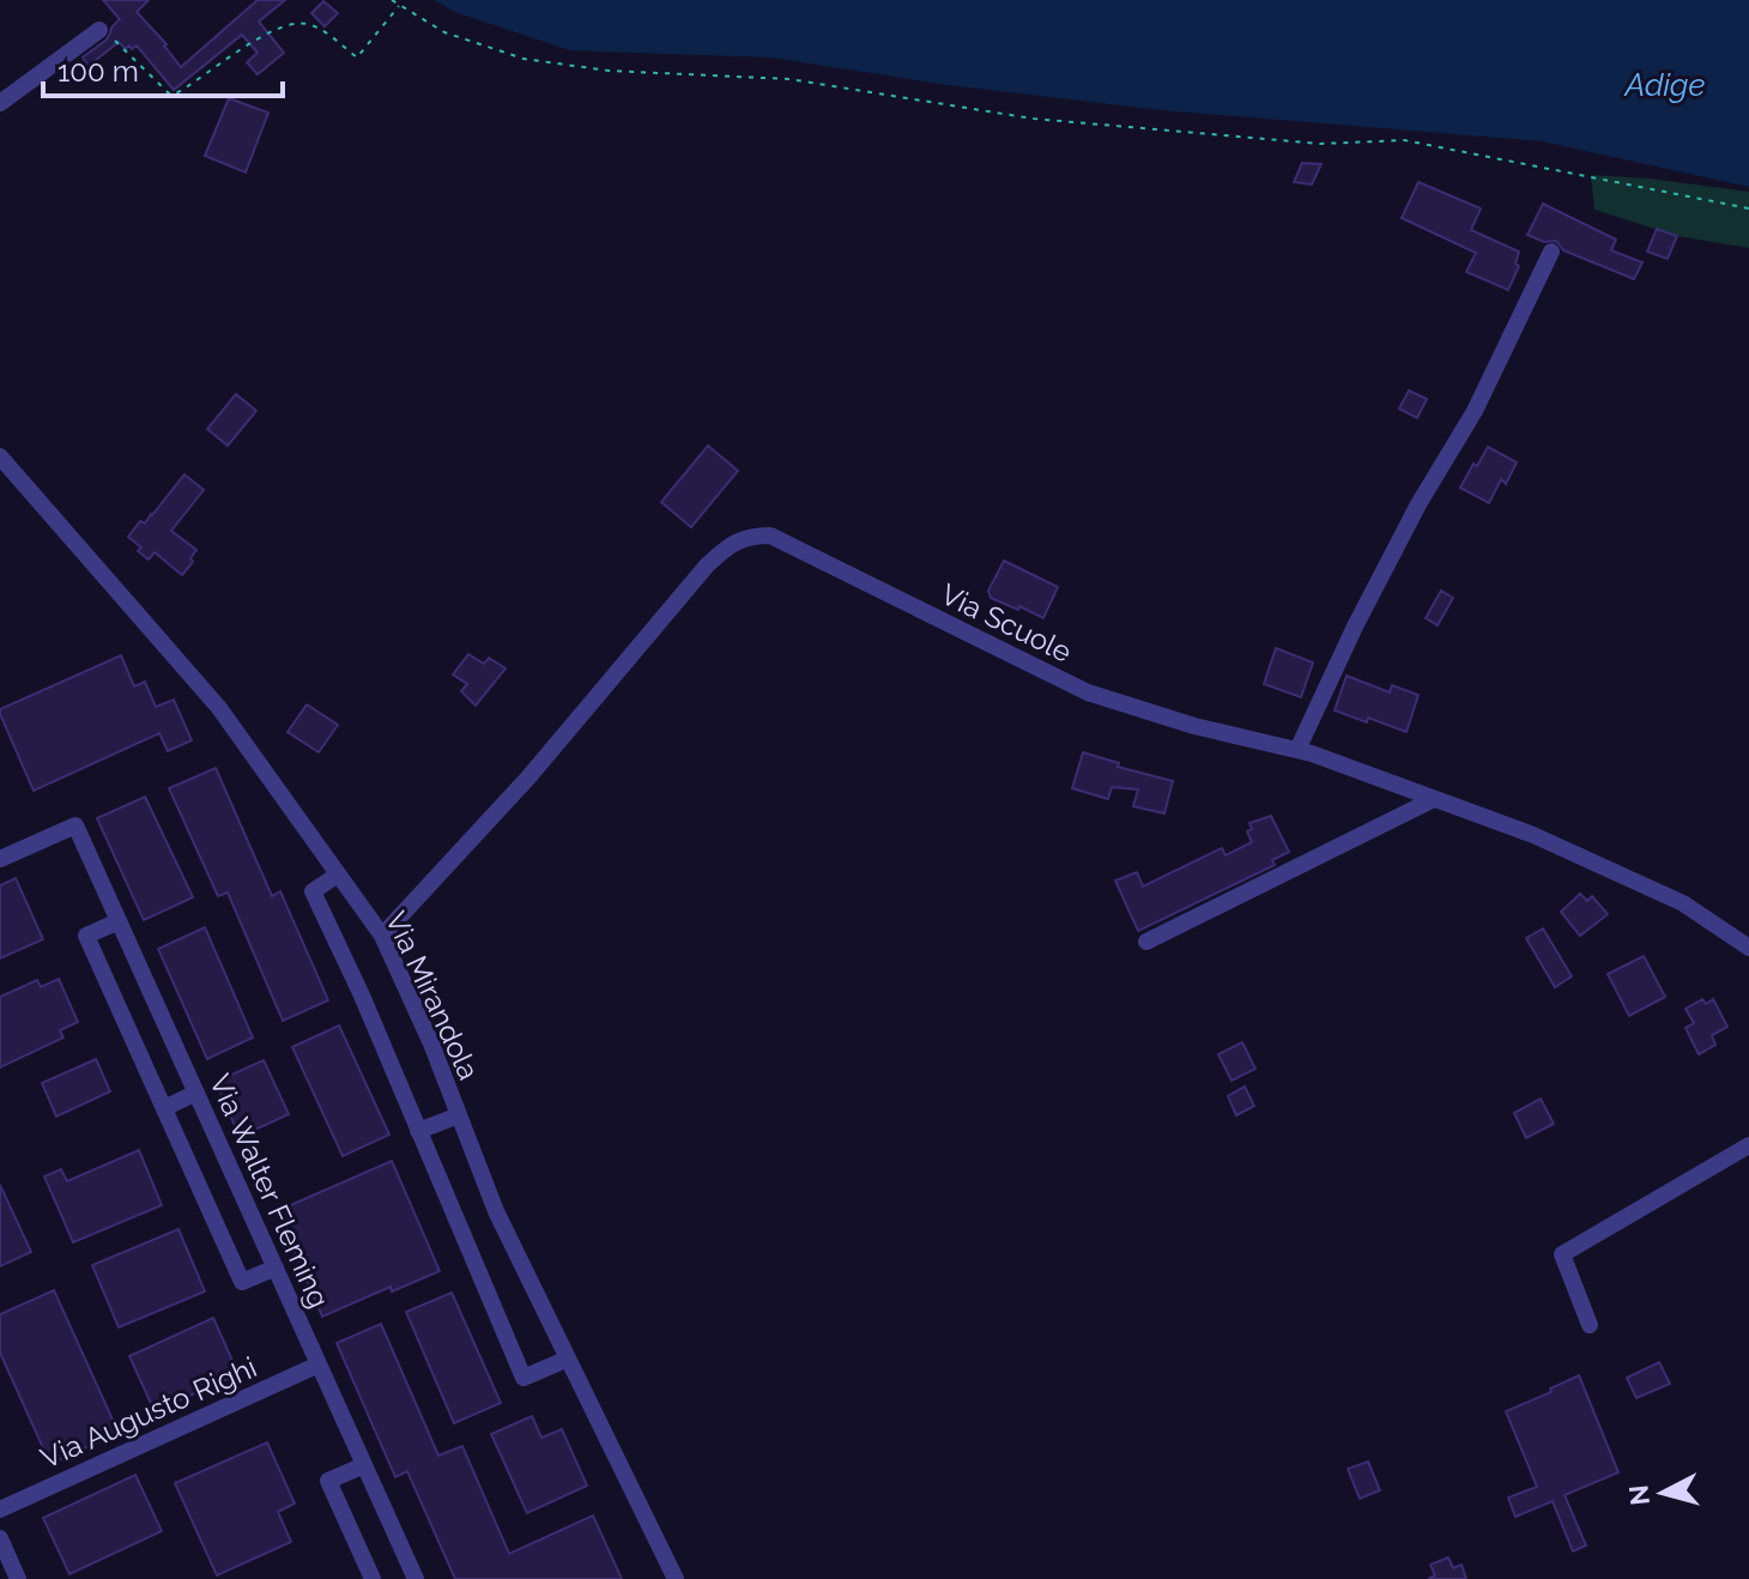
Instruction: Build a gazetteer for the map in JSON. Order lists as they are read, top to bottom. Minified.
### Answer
{"streets":{"street":["Via Scuole","Via Mirandola","Via Walter Fleming","Via Augusto Righi"]},"crossings":[["Via Scuole","Via Mirandola"],["Via Walter Fleming","Via Augusto Righi"]],"water":["Adige"],"scale_bar":"100 m","north":"left"}
